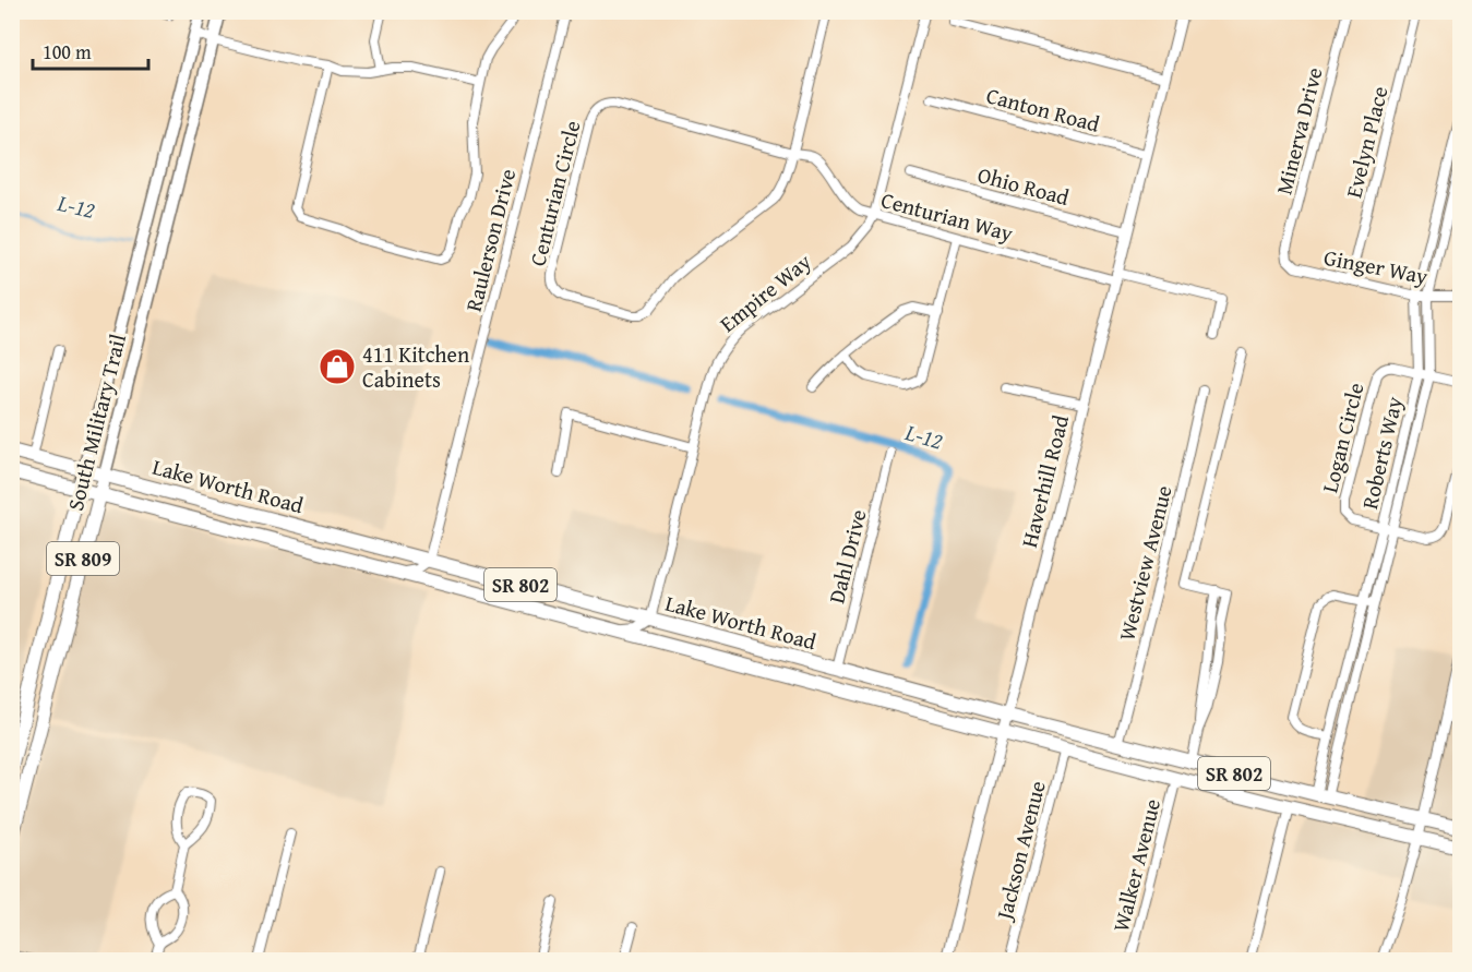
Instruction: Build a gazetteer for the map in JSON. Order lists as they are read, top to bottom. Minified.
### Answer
{"streets":{"main road":["South Military Trail","Lake Worth Road","SR 809","SR 802"],"street":["Canton Road","Minerva Drive","Evelyn Place","Ohio Road","Centurian Circle","Centurian Way","Raulerson Drive","Ginger Way","Empire Way","Logan Circle","Roberts Way","Haverhill Road","Dahl Drive","Westview Avenue","Jackson Avenue","Walker Avenue"]},"crossings":[["Canton Road","Haverhill Road"],["Minerva Drive","Ginger Way"],["Evelyn Place","Ginger Way"],["Ohio Road","Haverhill Road"],["Centurian Circle","Centurian Way"],["Centurian Way","Empire Way"],["Centurian Way","Haverhill Road"],["Raulerson Drive","Lake Worth Road"],["Ginger Way","Roberts Way"],["Empire Way","Lake Worth Road"],["South Military Trail","Lake Worth Road"],["Logan Circle","Roberts Way"],["Roberts Way","Lake Worth Road"],["Haverhill Road","Lake Worth Road"],["Lake Worth Road","Dahl Drive"],["Lake Worth Road","Westview Avenue"],["Lake Worth Road","Jackson Avenue"],["Lake Worth Road","Walker Avenue"]],"water":["L-12"],"places":{"shop":["411 Kitchen Cabinets"]},"scale_bar":"100 m"}
